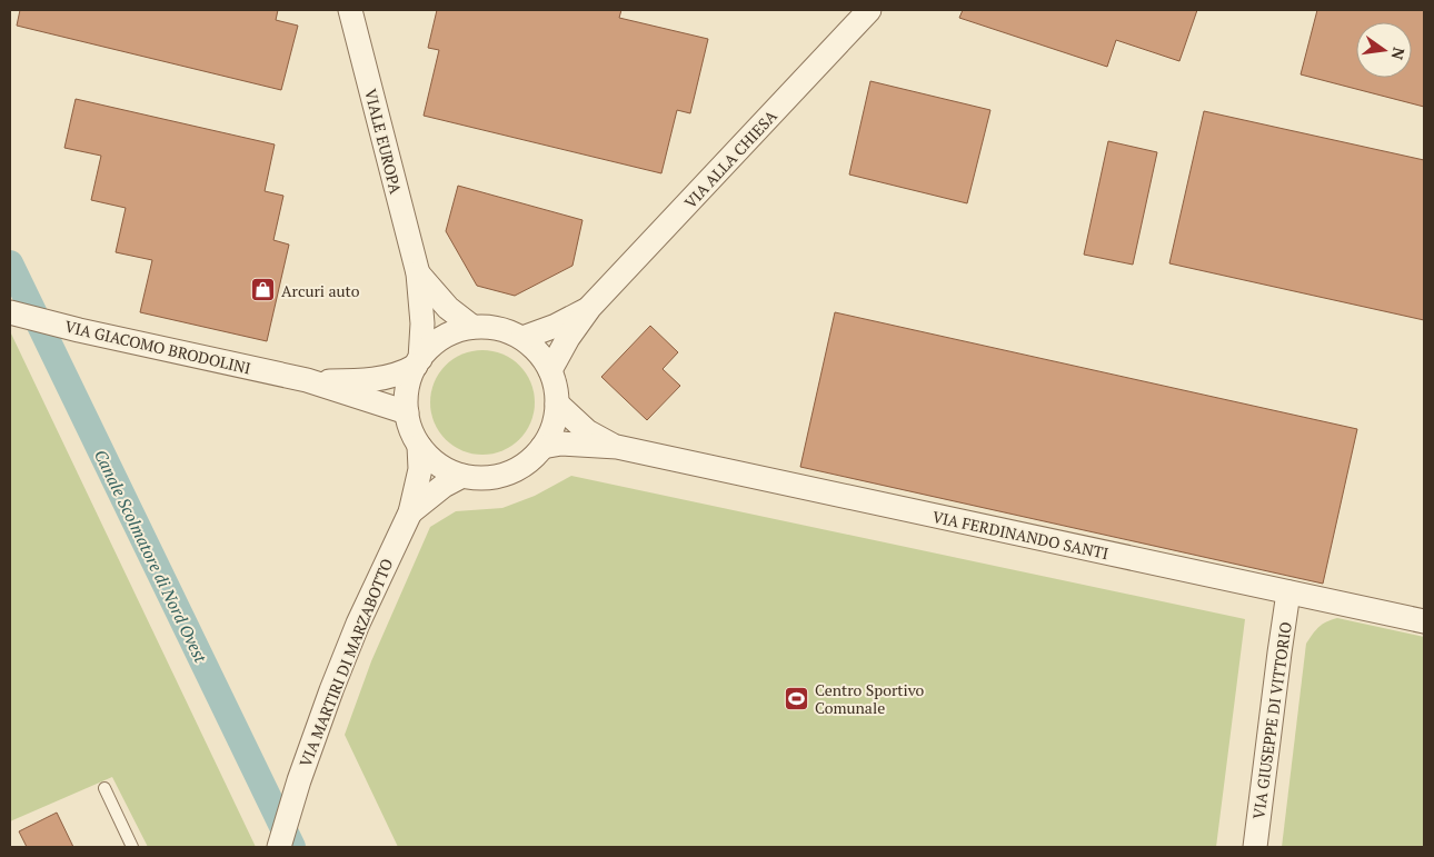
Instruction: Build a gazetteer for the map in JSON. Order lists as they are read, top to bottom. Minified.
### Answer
{"streets":{"street":["VIALE EUROPA","VIA ALLA CHIESA","VIA GIACOMO BRODOLINI","VIA FERDINANDO SANTI","VIA MARTIRI DI MARZABOTTO","VIA GIUSEPPE DI VITTORIO"]},"crossings":[["VIALE EUROPA","VIA ALLA CHIESA"],["VIALE EUROPA","VIA GIACOMO BRODOLINI"],["VIALE EUROPA","VIA FERDINANDO SANTI"],["VIALE EUROPA","VIA MARTIRI DI MARZABOTTO"],["VIA ALLA CHIESA","VIA GIACOMO BRODOLINI"],["VIA ALLA CHIESA","VIA FERDINANDO SANTI"],["VIA ALLA CHIESA","VIA MARTIRI DI MARZABOTTO"],["VIA GIACOMO BRODOLINI","VIA FERDINANDO SANTI"],["VIA GIACOMO BRODOLINI","VIA MARTIRI DI MARZABOTTO"],["VIA FERDINANDO SANTI","VIA MARTIRI DI MARZABOTTO"],["VIA FERDINANDO SANTI","VIA GIUSEPPE DI VITTORIO"]],"water":["Canale Scolmatore di Nord Ovest"],"places":{"shop":["Arcuri auto"],"sports":["Centro Sportivo Comunale"]},"north":"right"}
